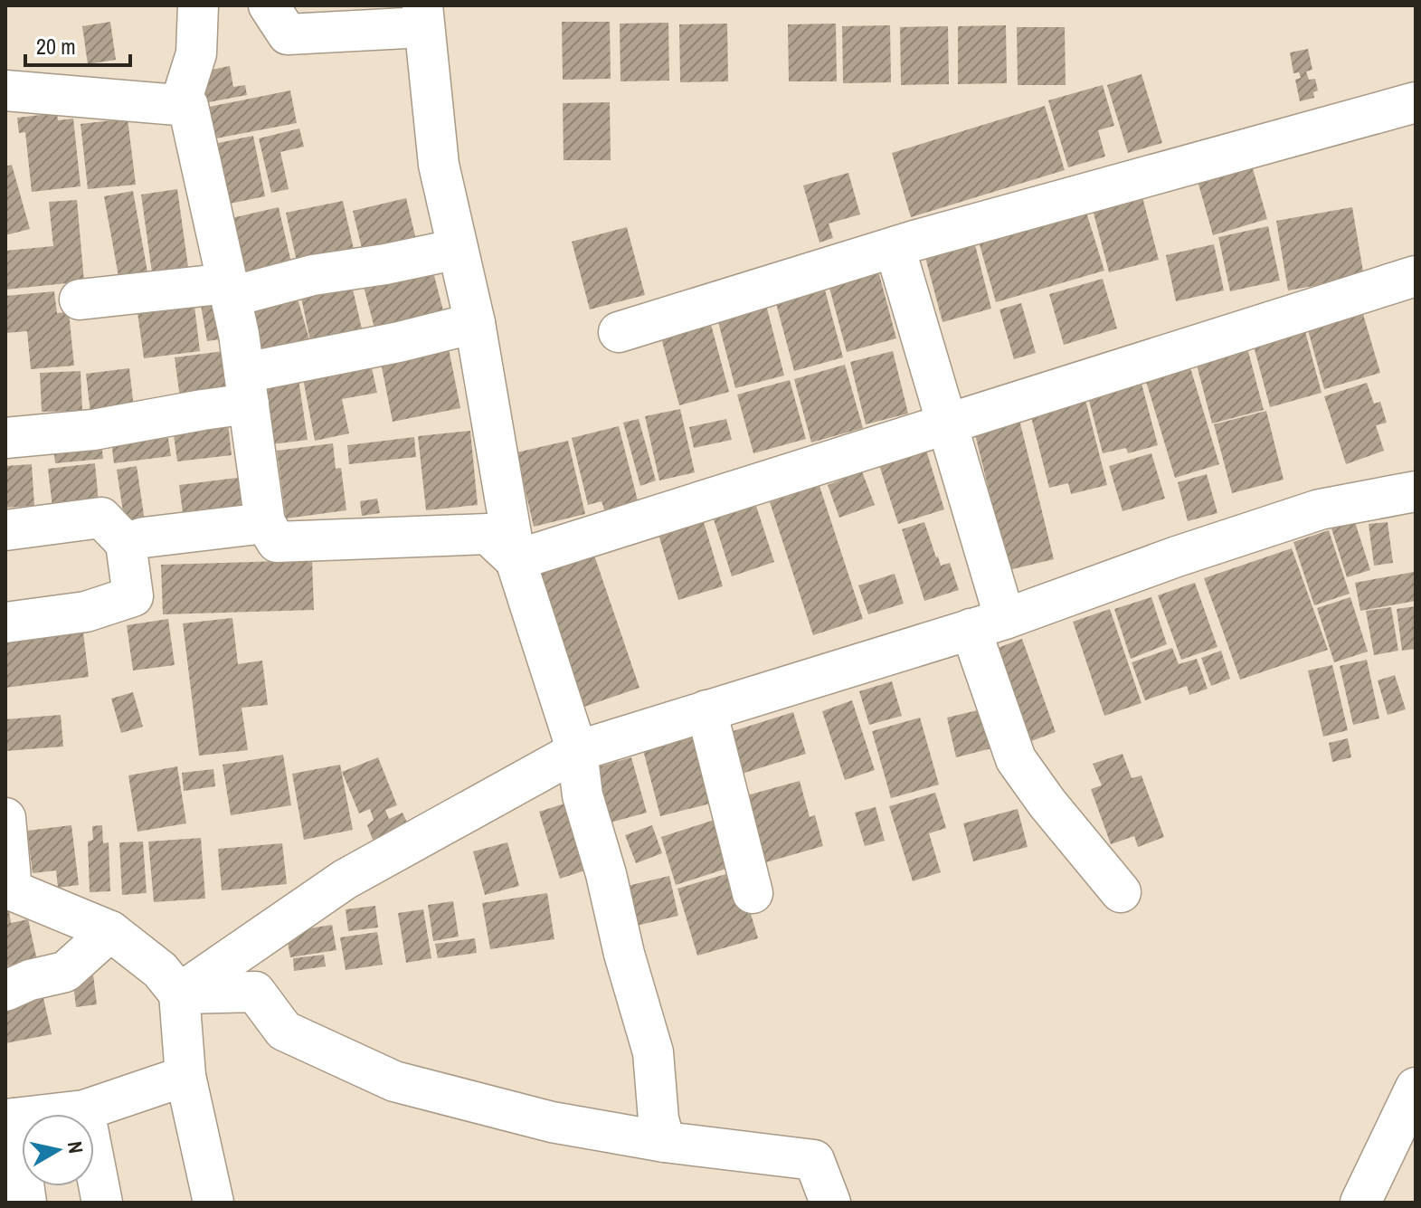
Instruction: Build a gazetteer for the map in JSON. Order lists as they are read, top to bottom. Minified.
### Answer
{"scale_bar":"20 m","north":"right"}
